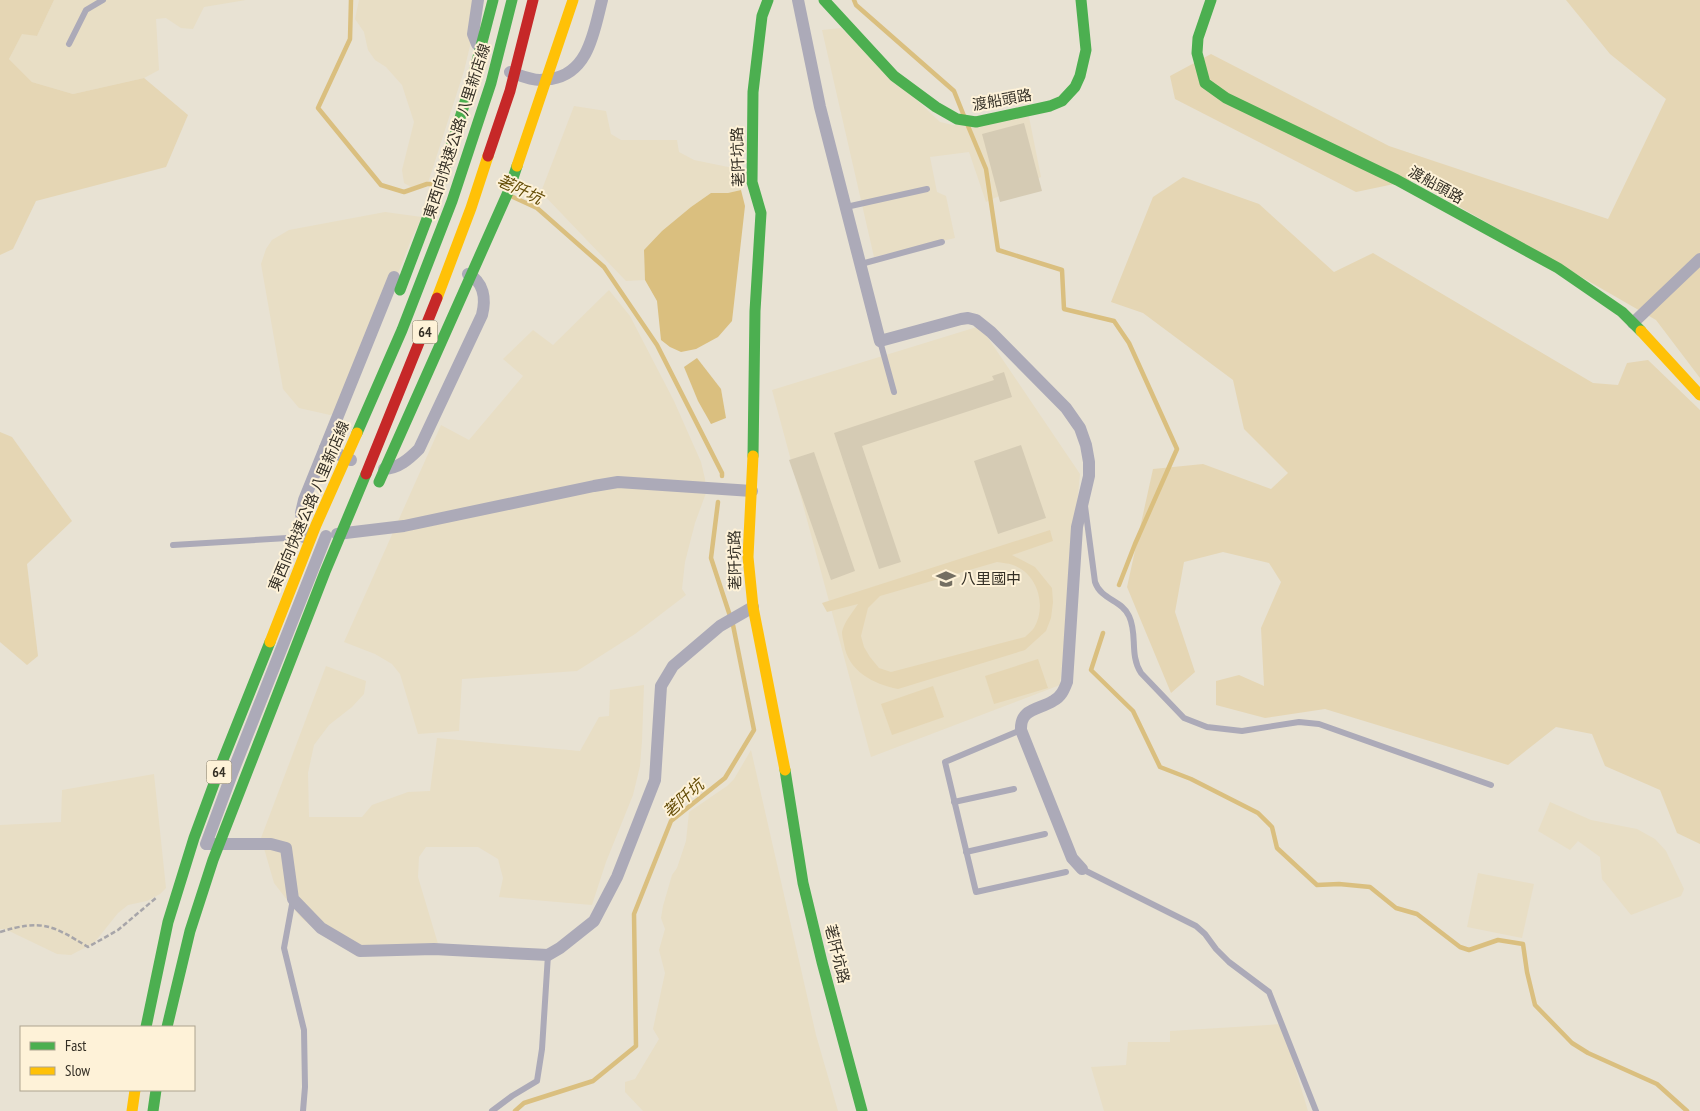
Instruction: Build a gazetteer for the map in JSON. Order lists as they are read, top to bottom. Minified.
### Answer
{"streets":{"main road":["渡船頭路","東西向快速公路 八里新店線","荖阡坑路","64"]},"water":["荖阡坑"],"places":{"school or university":["八里國中"]},"legend":["Fast","Slow"]}
